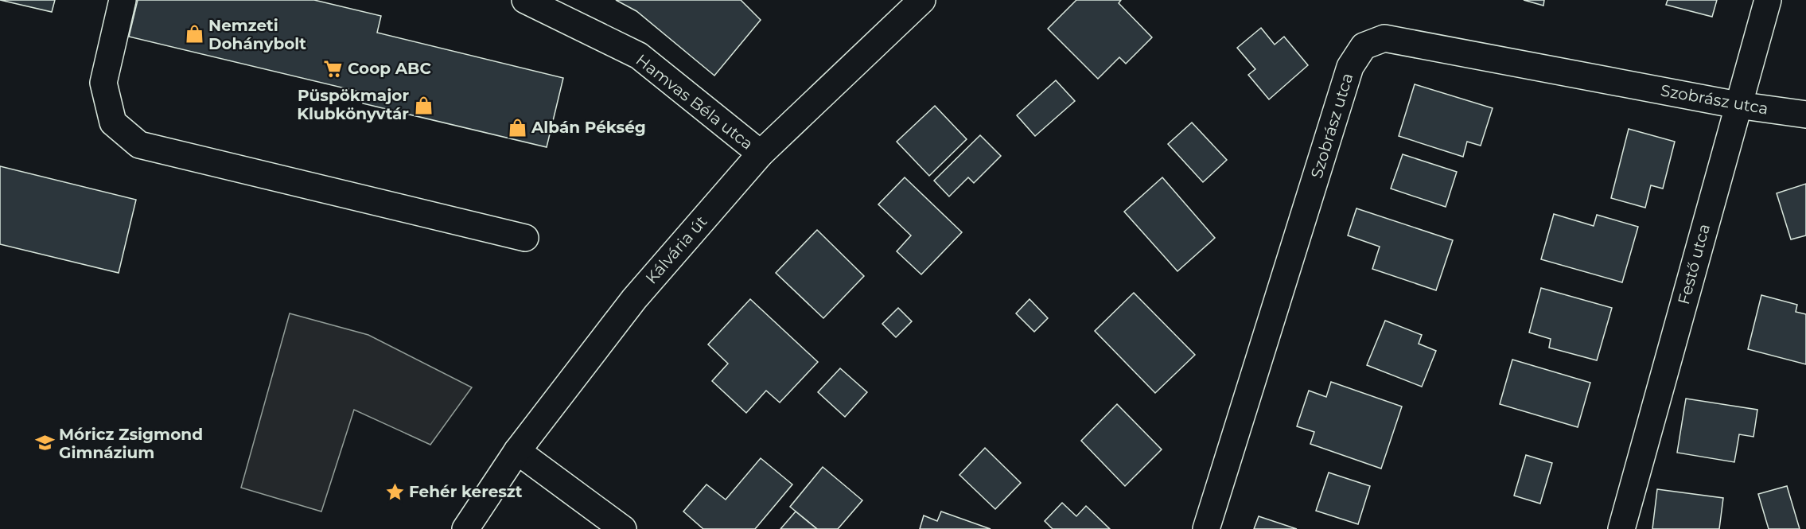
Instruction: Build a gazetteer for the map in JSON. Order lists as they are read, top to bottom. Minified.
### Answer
{"streets":{"street":["Szobrász utca","Hamvas Béla utca","Kálvária út","Festő utca"]},"crossings":[["Szobrász utca","Festő utca"],["Hamvas Béla utca","Kálvária út"]],"places":{"shop":["Nemzeti Dohánybolt","Püspökmajor Klubkönyvtár","Albán Pékség"],"supermarket":["Coop ABC"],"school or university":["Móricz Zsigmond Gimnázium"],"place":["Fehér kereszt"]}}
